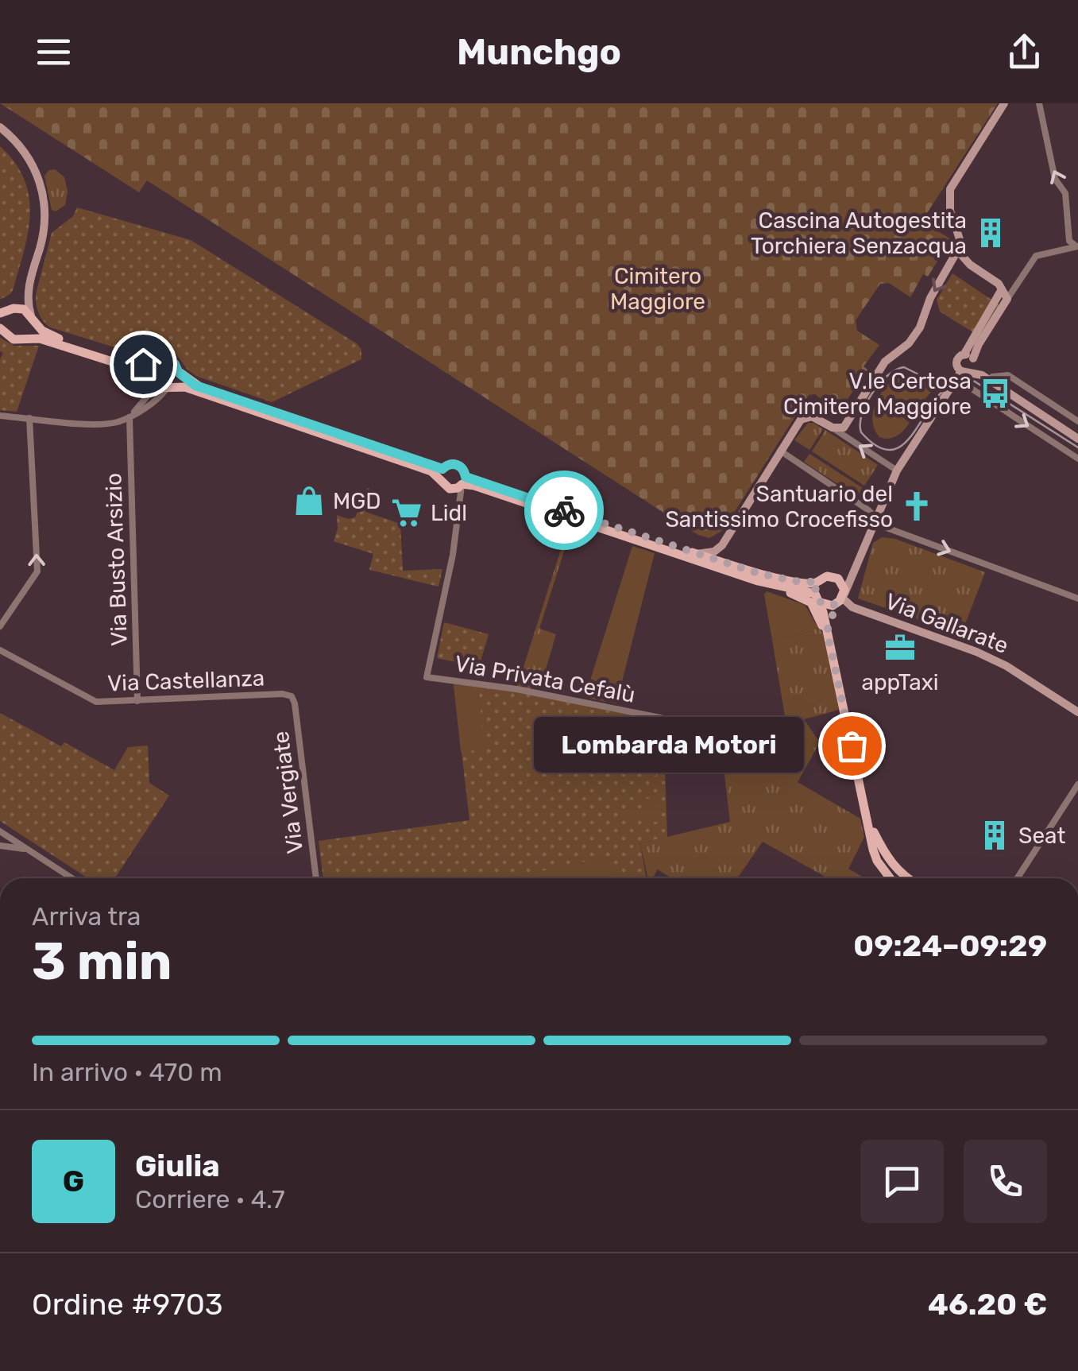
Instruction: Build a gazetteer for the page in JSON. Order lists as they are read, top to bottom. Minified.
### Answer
{"streets":{"main road":["Via Gallarate"],"street":["Via Busto Arsizio","Via Privata Cefalù","Via Castellanza","Via Vergiate"]},"crossings":[["Via Busto Arsizio","Via Castellanza"],["Via Gallarate","Via Privata Cefalù"],["Via Castellanza","Via Vergiate"]],"parks":["Cimitero Maggiore"],"places":{"building":["Cascina Autogestita Torchiera Senzacqua","Seat"],"bus stop":["V.le Certosa Cimitero Maggiore"],"shop":["MGD"],"church":["Santuario del Santissimo Crocefisso"],"supermarket":["Lidl"],"office":["appTaxi"],"other":["Lombarda Motori"]},"page":{"header":"Munchgo","bubble":"Lombarda Motori","heading":["3 min","Arriva tra","09:24–09:29"],"panel":["Giulia","Corriere · 4.7","Ordine #9703","46.20 €"],"bar":"In arrivo · 470 m","round":"G"}}
